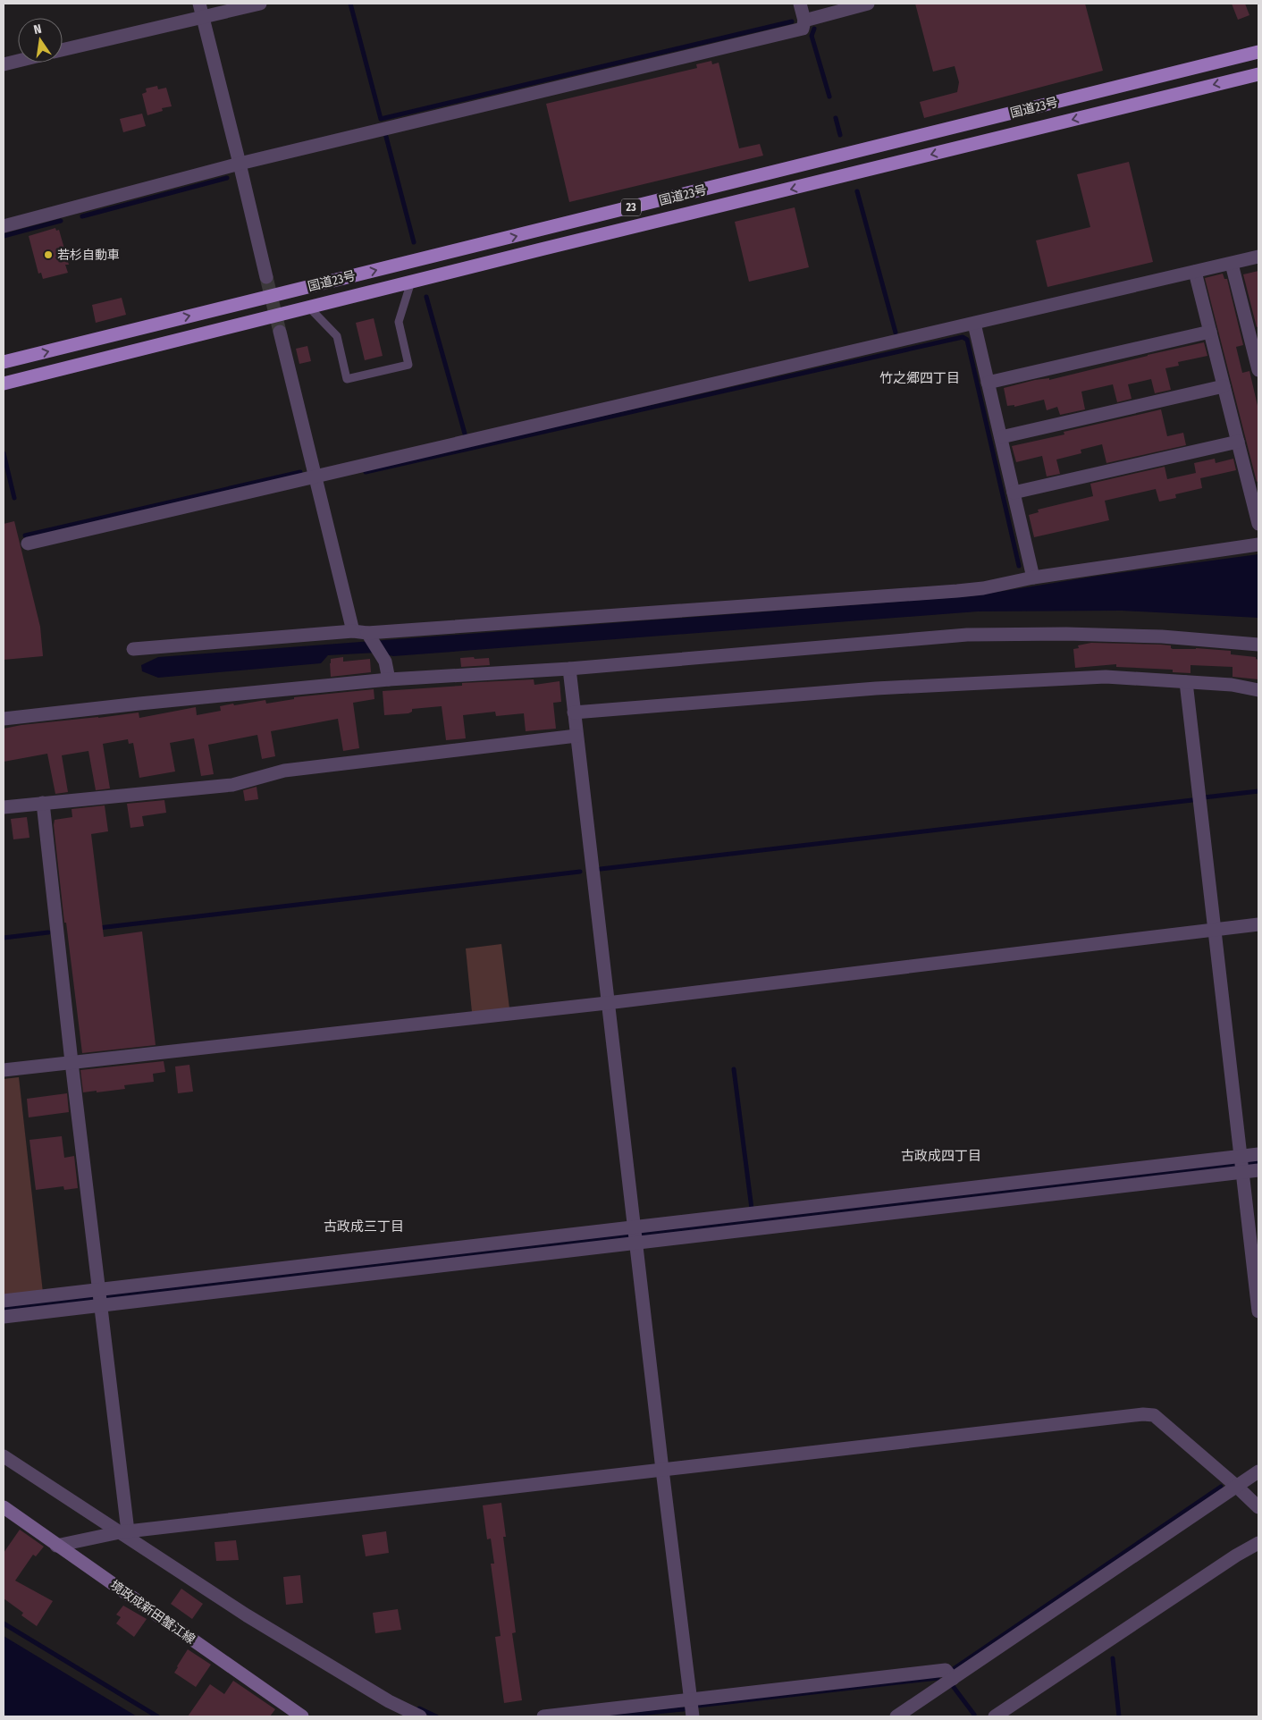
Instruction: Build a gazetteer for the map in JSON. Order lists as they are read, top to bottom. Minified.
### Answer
{"streets":{"highway":["国道23号","23"],"main road":["境政成新田蟹江線"]},"districts":["竹之郷四丁目","古政成四丁目","古政成三丁目"],"places":["若杉自動車"],"north":"top"}
